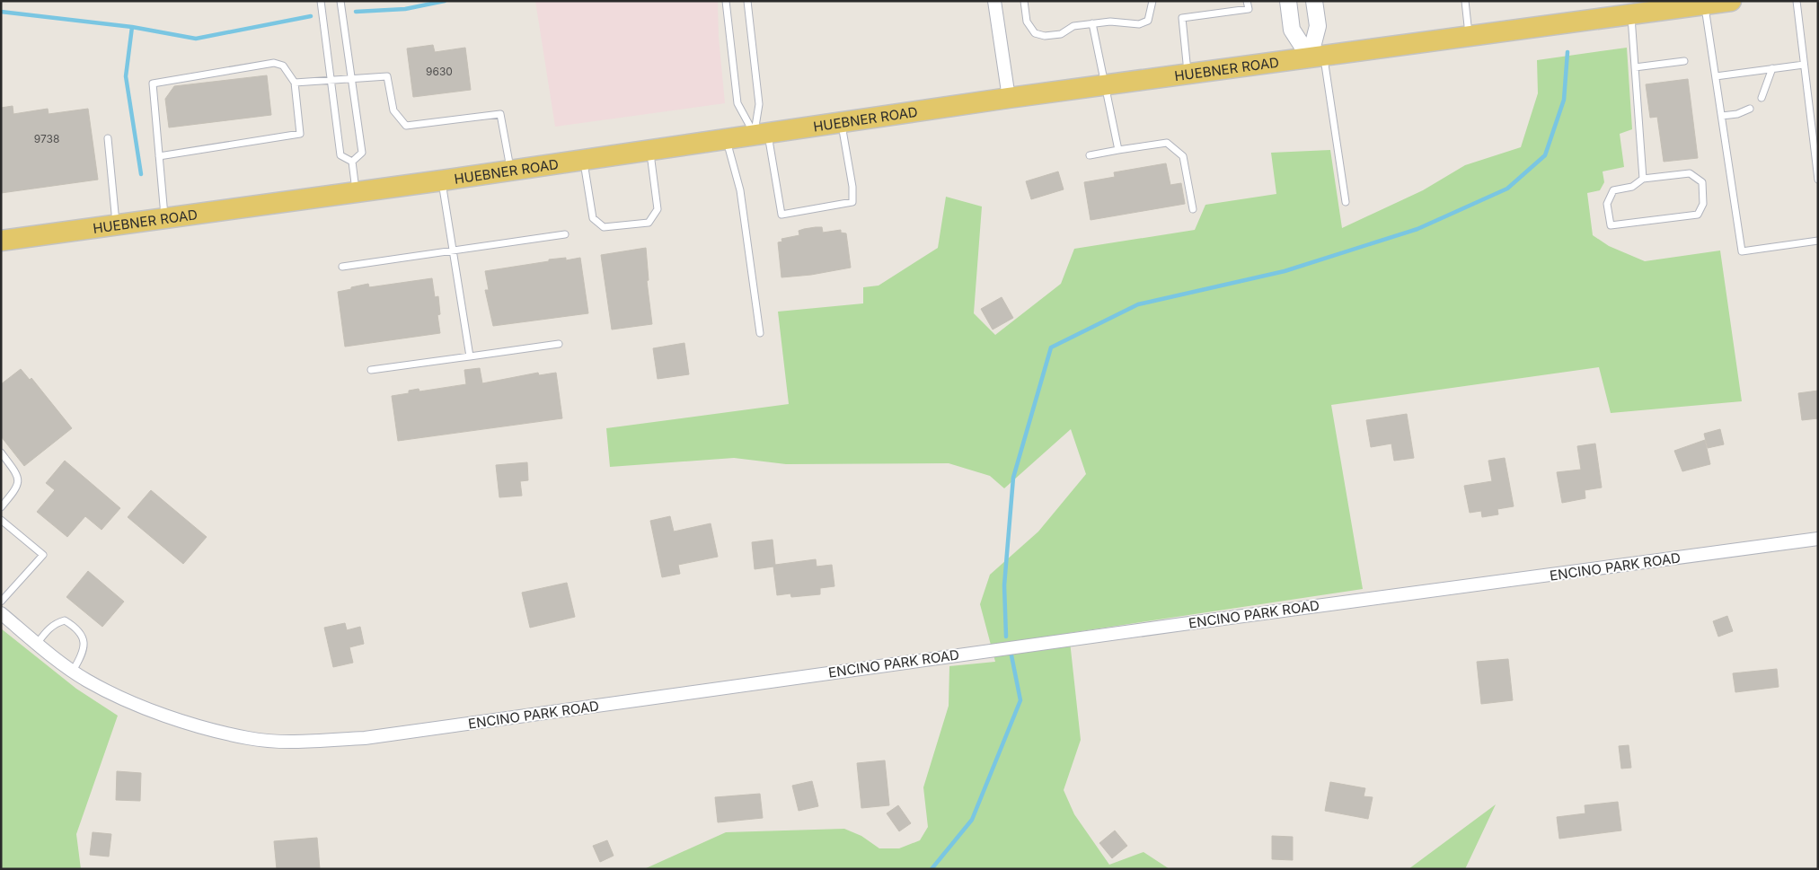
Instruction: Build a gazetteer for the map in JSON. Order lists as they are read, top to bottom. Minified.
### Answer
{"streets":{"main road":["HUEBNER ROAD"],"street":["ENCINO PARK ROAD"]},"house_numbers":["9630","9738"]}
